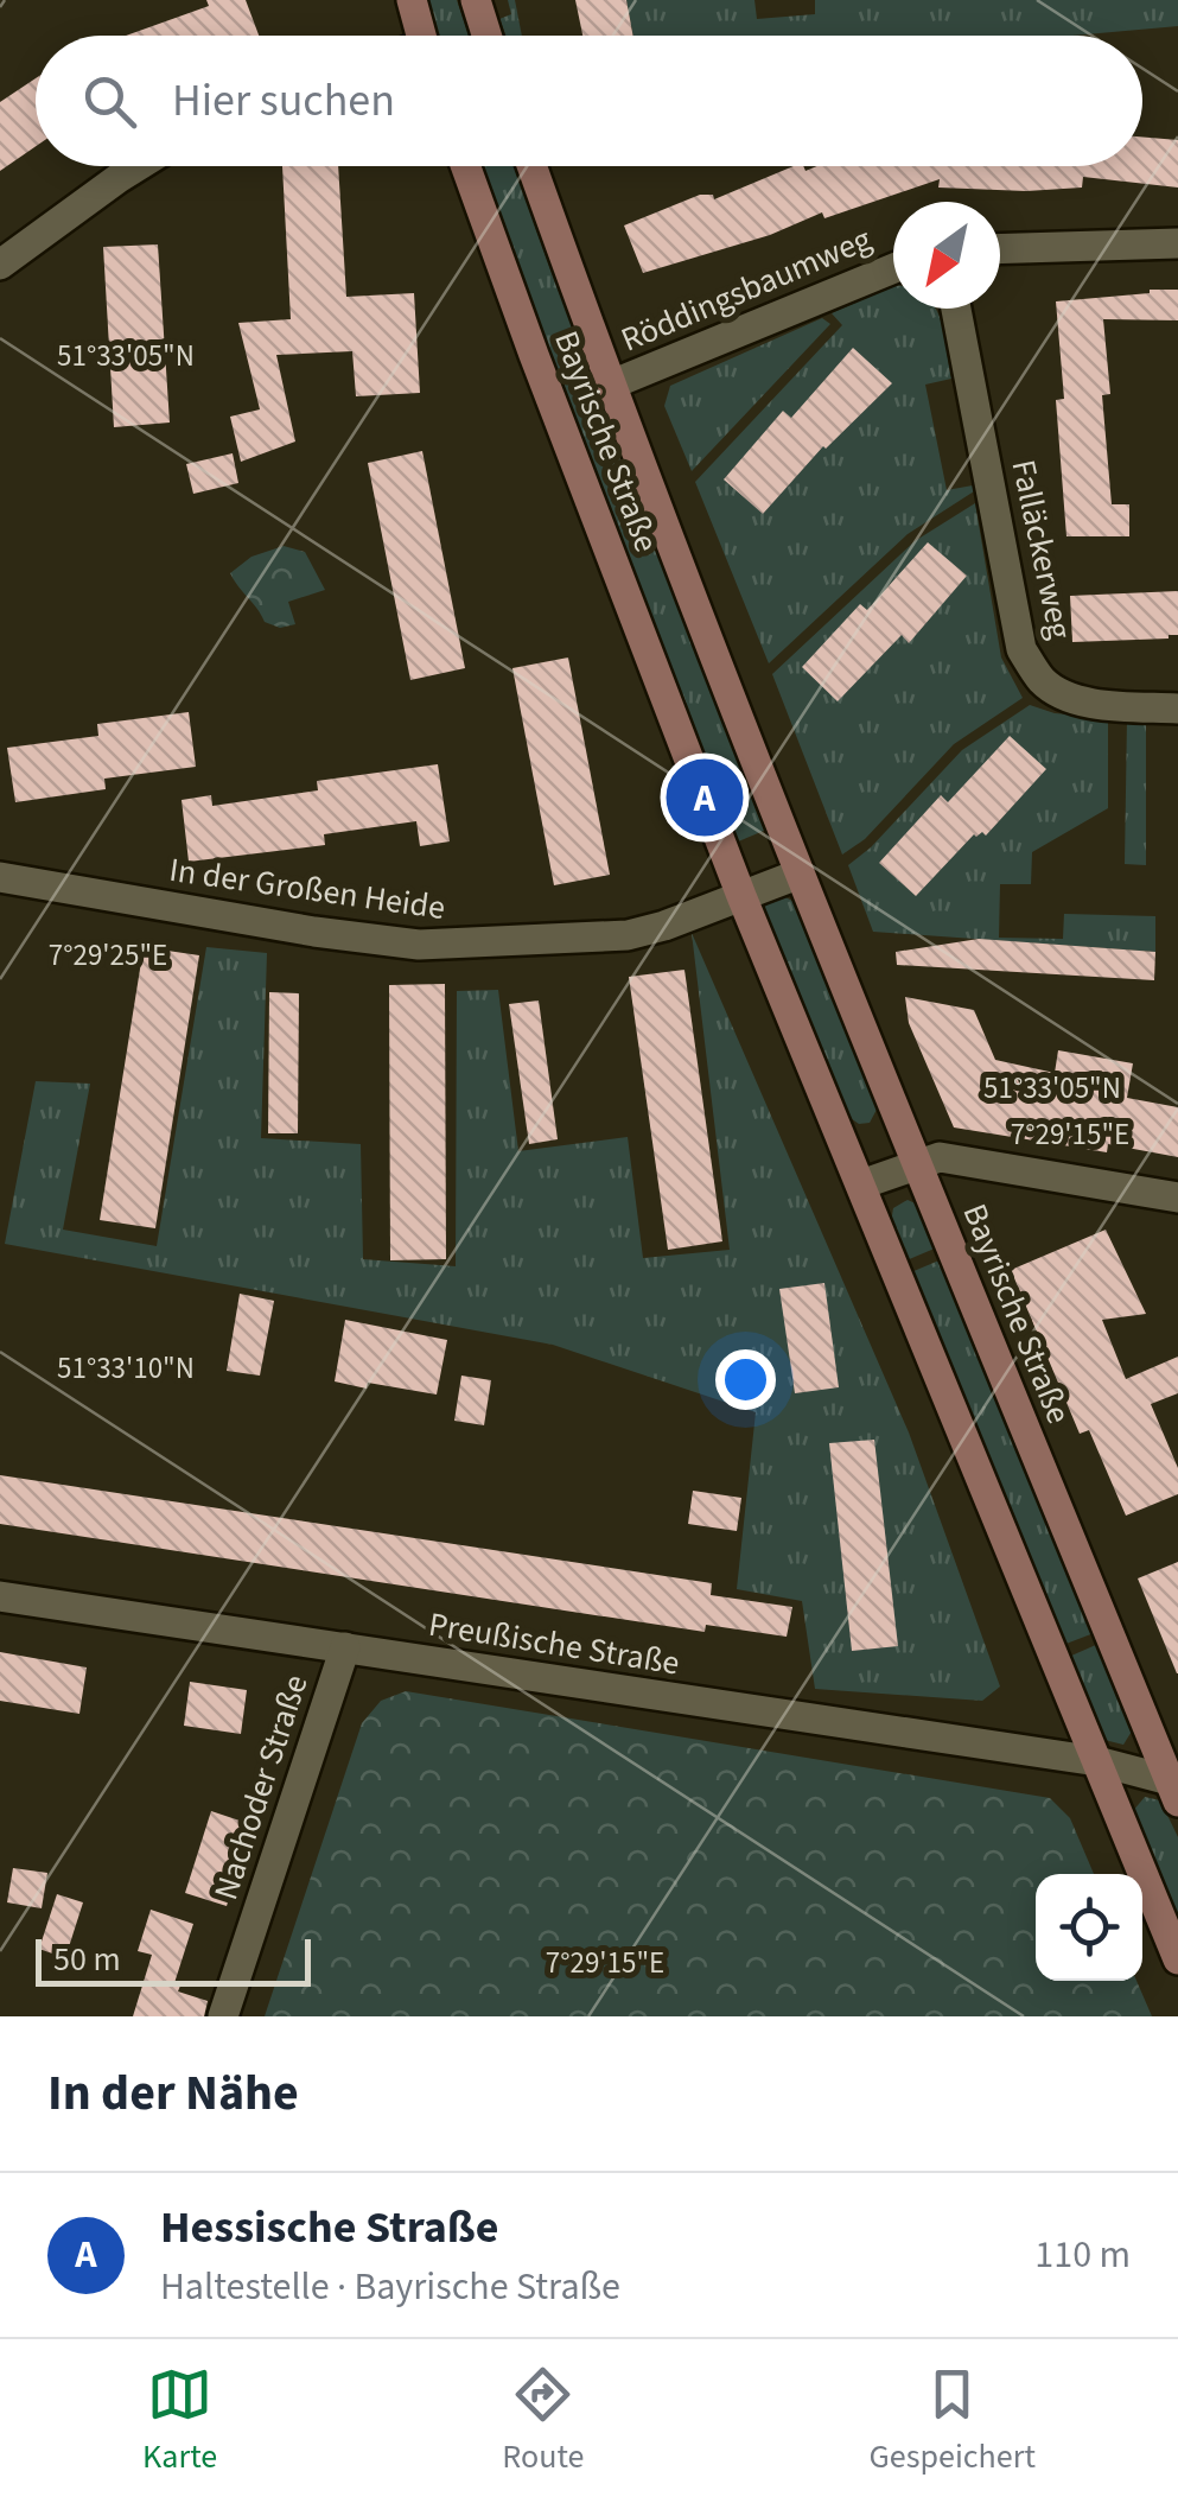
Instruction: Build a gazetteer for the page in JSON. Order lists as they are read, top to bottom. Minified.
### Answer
{"streets":{"street":["Röddingsbaumweg","Bayrische Straße","Falläckerweg","In der Großen Heide","Preußische Straße","Nachoder Straße"]},"crossings":[["Röddingsbaumweg","Bayrische Straße"],["Bayrische Straße","In der Großen Heide"],["Bayrische Straße","Preußische Straße"],["Preußische Straße","Nachoder Straße"]],"scale_bar":"50 m","north":"bottom left","page":{"search":"Hier suchen","pins":"A","scale":"50 m","heading":"In der Nähe","list":[{"mark":"A","name":"Hessische Straße","note":"Haltestelle · Bayrische Straße","value":"110 m"}],"nav":["Karte","Route","Gespeichert"]},"coordinates":["51°33'05\"N","7°29'25\"E","7°29'15\"E","51°33'10\"N"]}
